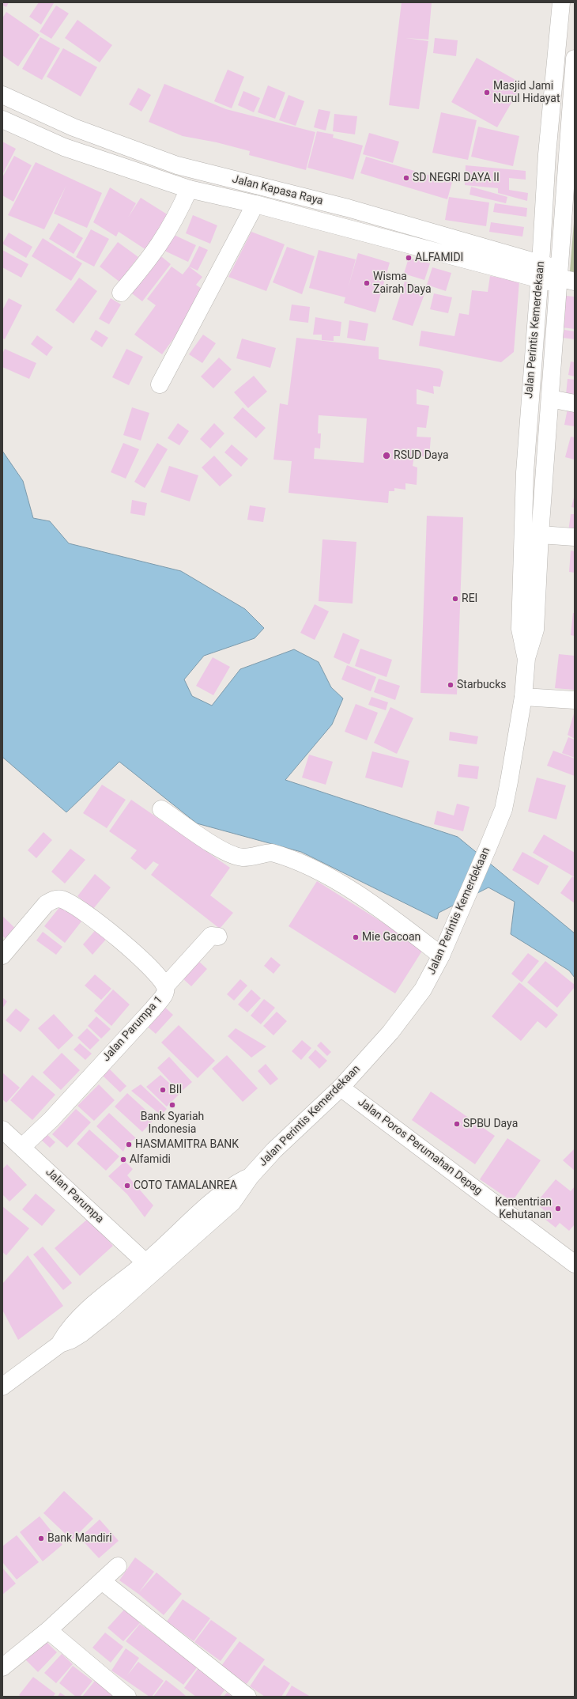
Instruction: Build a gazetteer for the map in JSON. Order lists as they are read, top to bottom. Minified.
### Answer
{"streets":{"main road":["Jalan Kapasa Raya","Jalan Perintis Kemerdekaan","Jalan Parumpa 1","Jalan Poros Perumahan Depag","Jalan Parumpa"]},"crossings":[["Jalan Kapasa Raya","Jalan Perintis Kemerdekaan"],["Jalan Perintis Kemerdekaan","Jalan Poros Perumahan Depag"],["Jalan Perintis Kemerdekaan","Jalan Parumpa"],["Jalan Parumpa 1","Jalan Parumpa"]],"places":["Masjid Jami Nurul Hidayat","SD NEGRI DAYA II","ALFAMIDI","Wisma Zairah Daya","RSUD Daya","REI","Starbucks","Mie Gacoan","BII","Bank Syariah Indonesia","SPBU Daya","HASMAMITRA BANK","Alfamidi","COTO TAMALANREA","Kementrian Kehutanan","Bank Mandiri"]}
